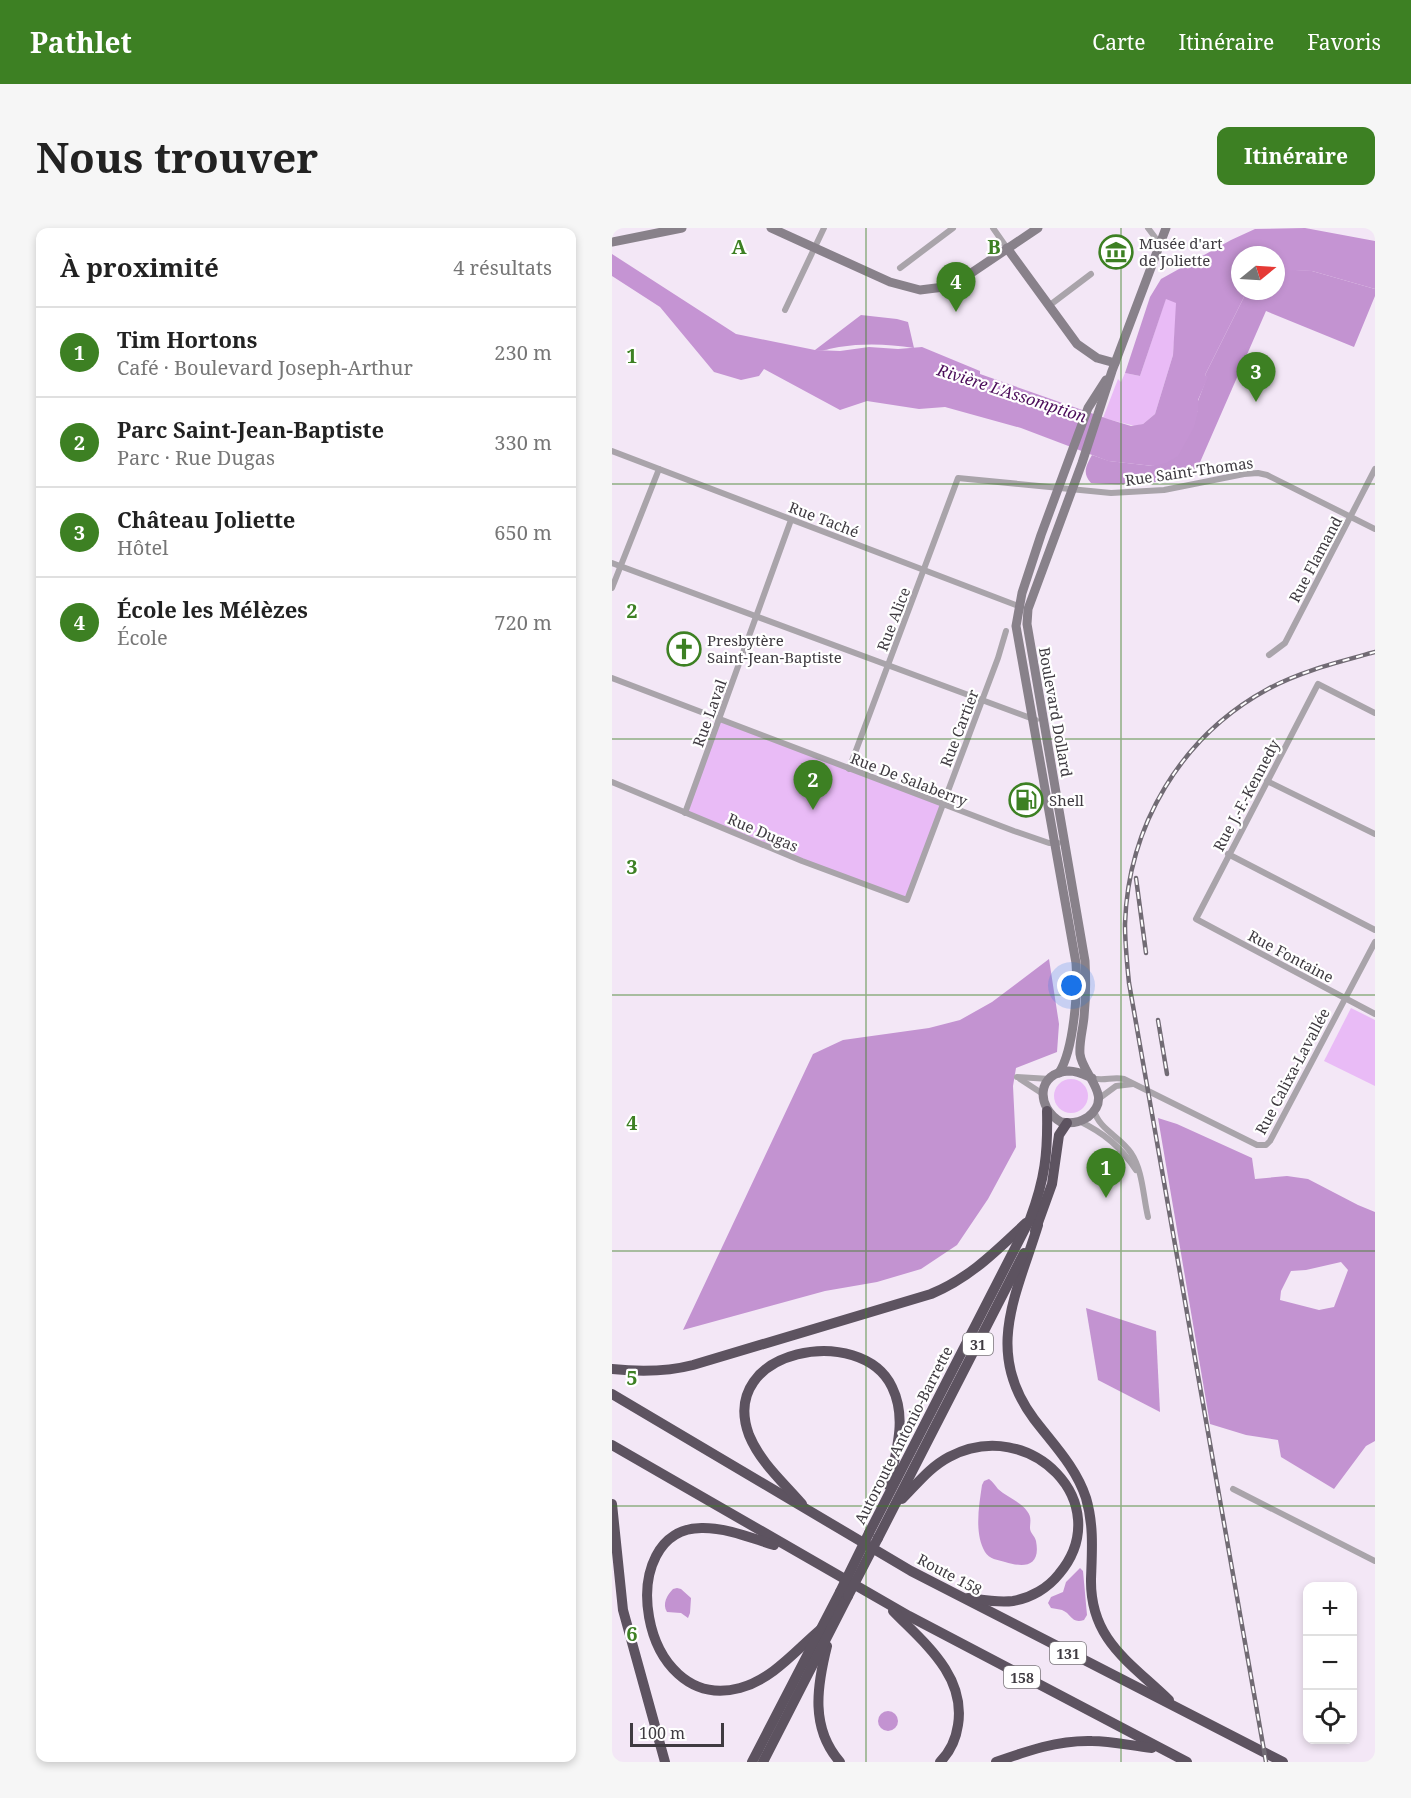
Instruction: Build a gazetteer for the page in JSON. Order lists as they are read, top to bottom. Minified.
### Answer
{"streets":{"highway":["31","Autoroute Antonio-Barrette","Route 158","131","158"],"main road":["Boulevard Dollard"],"street":["Rue Saint-Thomas","Rue Taché","Rue Flamand","Rue Alice","Rue Laval","Rue Cartier","Rue De Salaberry","Rue J.-F.-Kennedy","Rue Dugas","Rue Fontaine","Rue Calixa-Lavallée"]},"crossings":[["Rue Saint-Thomas","Rue Flamand"],["Rue Saint-Thomas","Rue Alice"],["Rue Saint-Thomas","Boulevard Dollard"],["Rue Taché","Rue Alice"],["Rue Taché","Boulevard Dollard"],["Rue Taché","Rue Laval"],["Rue Alice","Rue De Salaberry"],["Boulevard Dollard","Rue De Salaberry"],["Boulevard Dollard","Rue Calixa-Lavallée"],["Boulevard Dollard","Autoroute Antonio-Barrette"],["Rue Laval","Rue De Salaberry"],["Rue Laval","Rue Dugas"],["Rue Cartier","Rue De Salaberry"],["Rue Cartier","Rue Dugas"],["Rue J.-F.-Kennedy","Rue Fontaine"],["Rue Fontaine","Rue Calixa-Lavallée"],["Rue Calixa-Lavallée","Autoroute Antonio-Barrette"]],"water":["Rivière L'Assomption"],"places":{"museum":["Musée d'art de Joliette"],"church":["Presbytère Saint-Jean-Baptiste"],"fuel station":["Shell"]},"scale_bar":"100 m","north":"right","page":{"header":"Pathlet","nav":["Carte","Itinéraire","Favoris"],"buttons":"Itinéraire","title":"Nous trouver","heading":["À proximité","4 résultats"],"pins":["4","3","2","1"],"list":[{"mark":"1","name":"Tim Hortons","note":"Café · Boulevard Joseph-Arthur","value":"230 m"},{"mark":"2","name":"Parc Saint-Jean-Baptiste","note":"Parc · Rue Dugas","value":"330 m"},{"mark":"3","name":"Château Joliette","note":"Hôtel","value":"650 m"},{"mark":"4","name":"École les Mélèzes","note":"École","value":"720 m"}],"map_buttons":["+","−"],"scale":"100 m"},"grid":{"columns":["A","B"],"rows":["1","2","3","4","5","6"]}}
